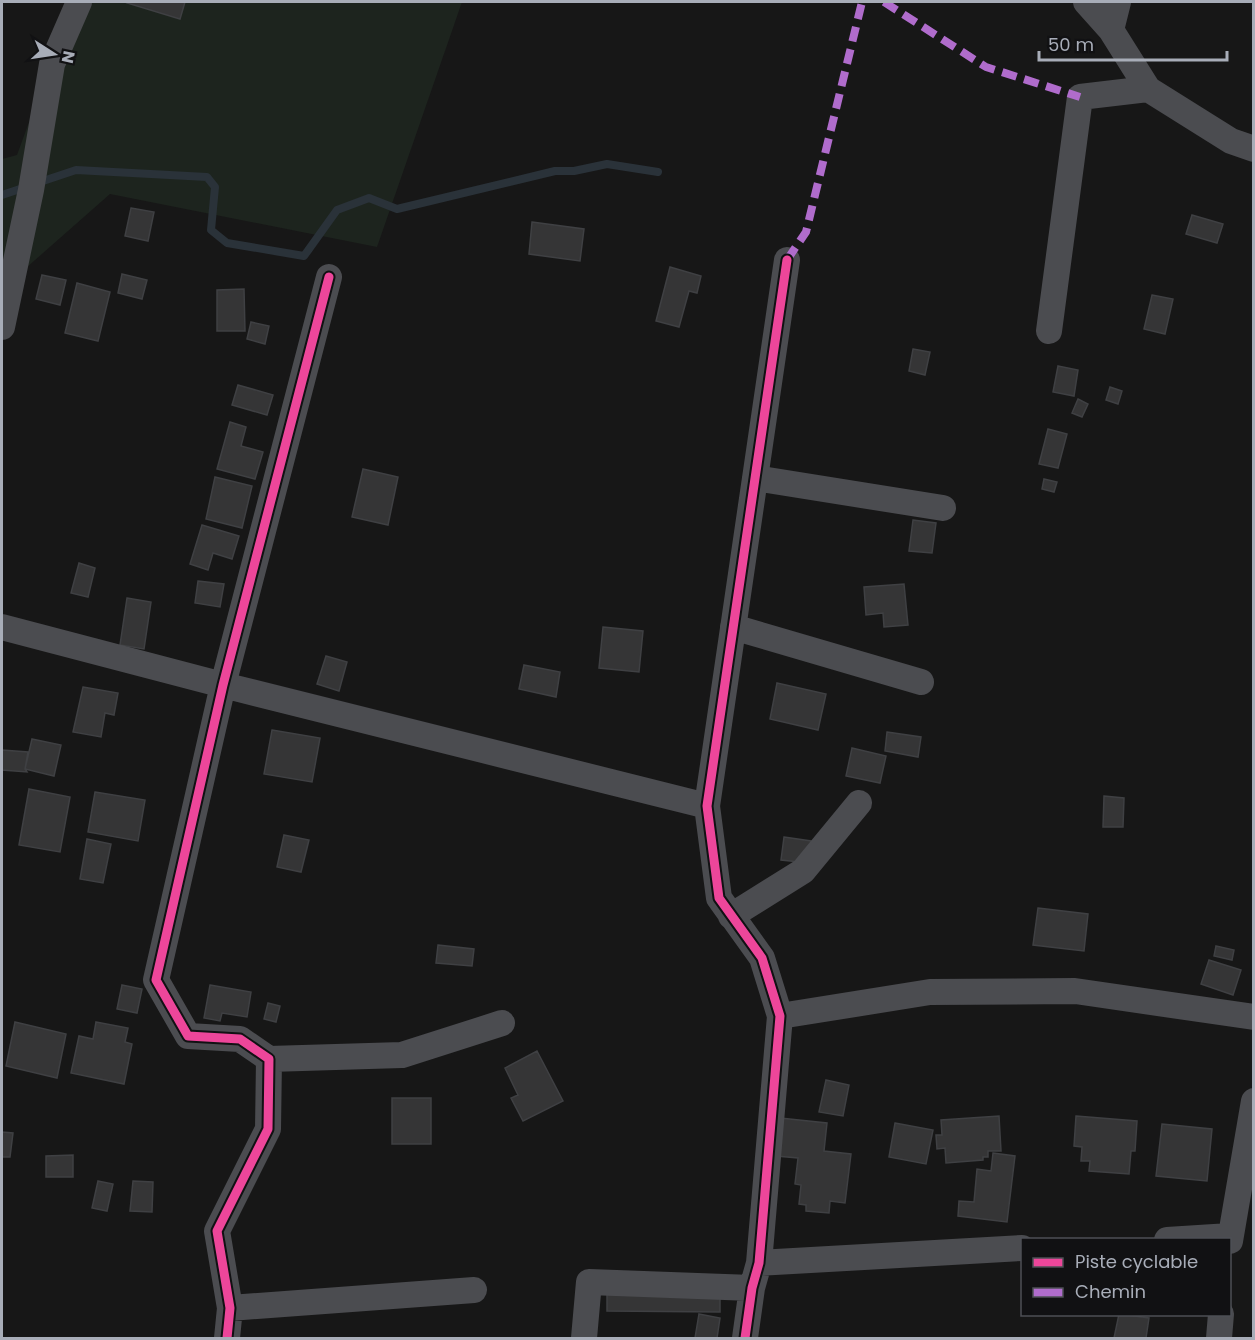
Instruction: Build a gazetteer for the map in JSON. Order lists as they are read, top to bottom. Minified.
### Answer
{"legend":["Piste cyclable","Chemin"],"scale_bar":"50 m","north":"right"}
